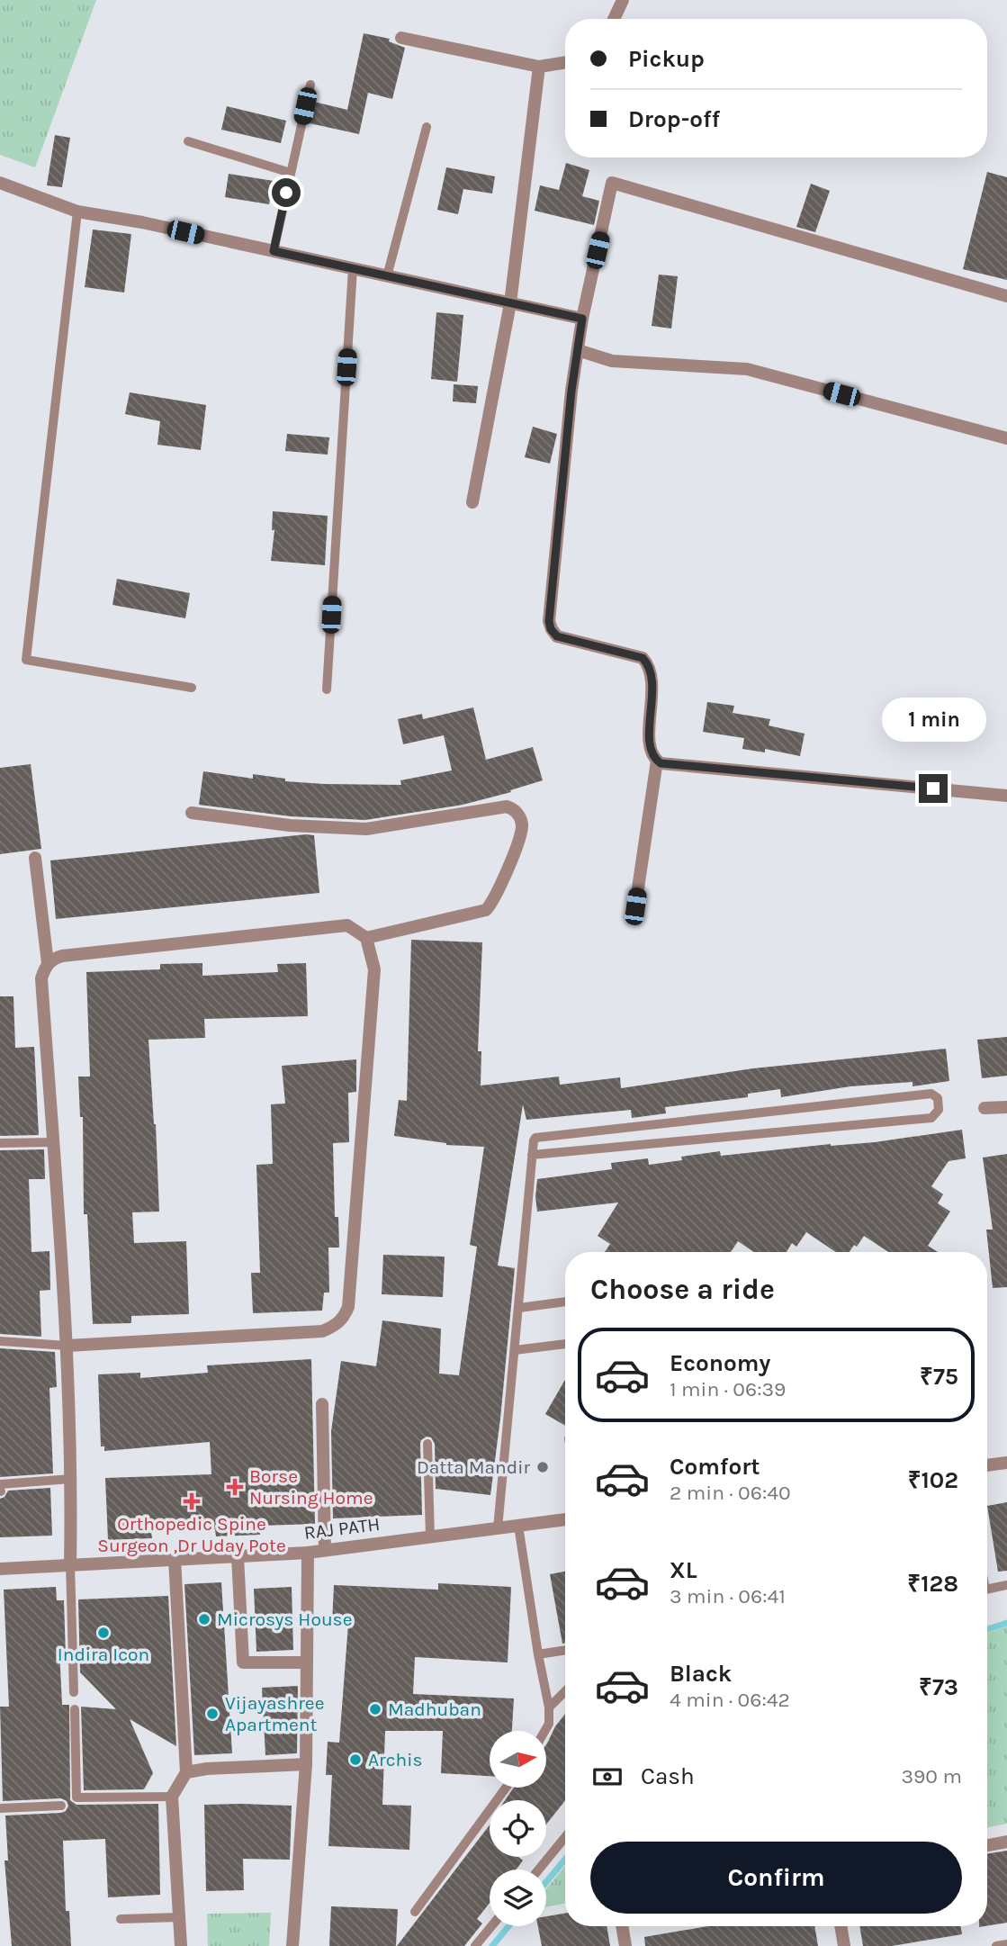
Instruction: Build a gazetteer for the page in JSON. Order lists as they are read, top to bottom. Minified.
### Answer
{"streets":{"street":["RAJ PATH"]},"places":{"other":["Datta Mandir","Microsys House","Indira Icon","Madhuban","Vijayashree Apartment","Archis"],"health":["Borse Nursing Home","Orthopedic Spine Surgeon ,Dr Uday Pote"]},"north":"right","page":{"banner":["Pickup","Drop-off"],"bubble":"1 min","heading":"Choose a ride","list":[{"name":"Economy","note":"1 min · 06:39","value":"₹75"},{"name":"Comfort","note":"2 min · 06:40","value":"₹102"},{"name":"XL","note":"3 min · 06:41","value":"₹128"},{"name":"Black","note":"4 min · 06:42","value":"₹73"}],"pay":["Cash","390 m"],"buttons":"Confirm"}}
